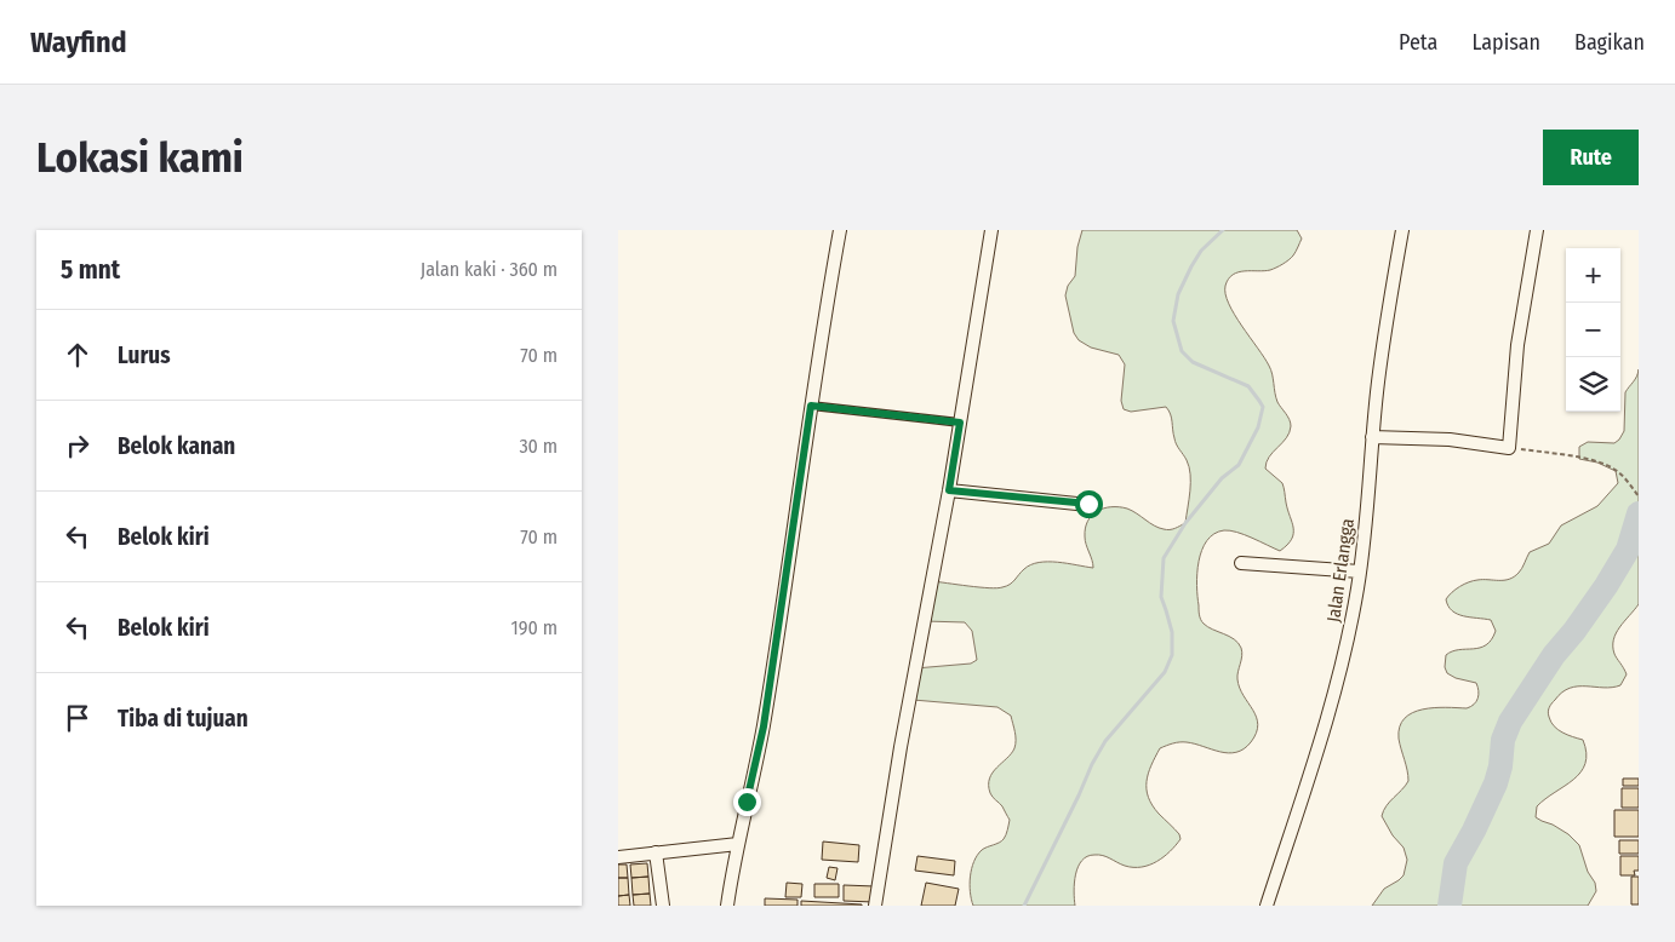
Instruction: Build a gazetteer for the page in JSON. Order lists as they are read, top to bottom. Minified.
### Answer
{"streets":{"street":["Jalan Erlangga"]},"page":{"header":"Wayfind","nav":["Peta","Lapisan","Bagikan"],"buttons":"Rute","title":"Lokasi kami","heading":["5 mnt","Jalan kaki · 360 m"],"map_buttons":["+","−"],"list":[["Lurus","70 m"],["Belok kanan","30 m"],["Belok kiri","70 m"],["Belok kiri","190 m"],"Tiba di tujuan"]}}
